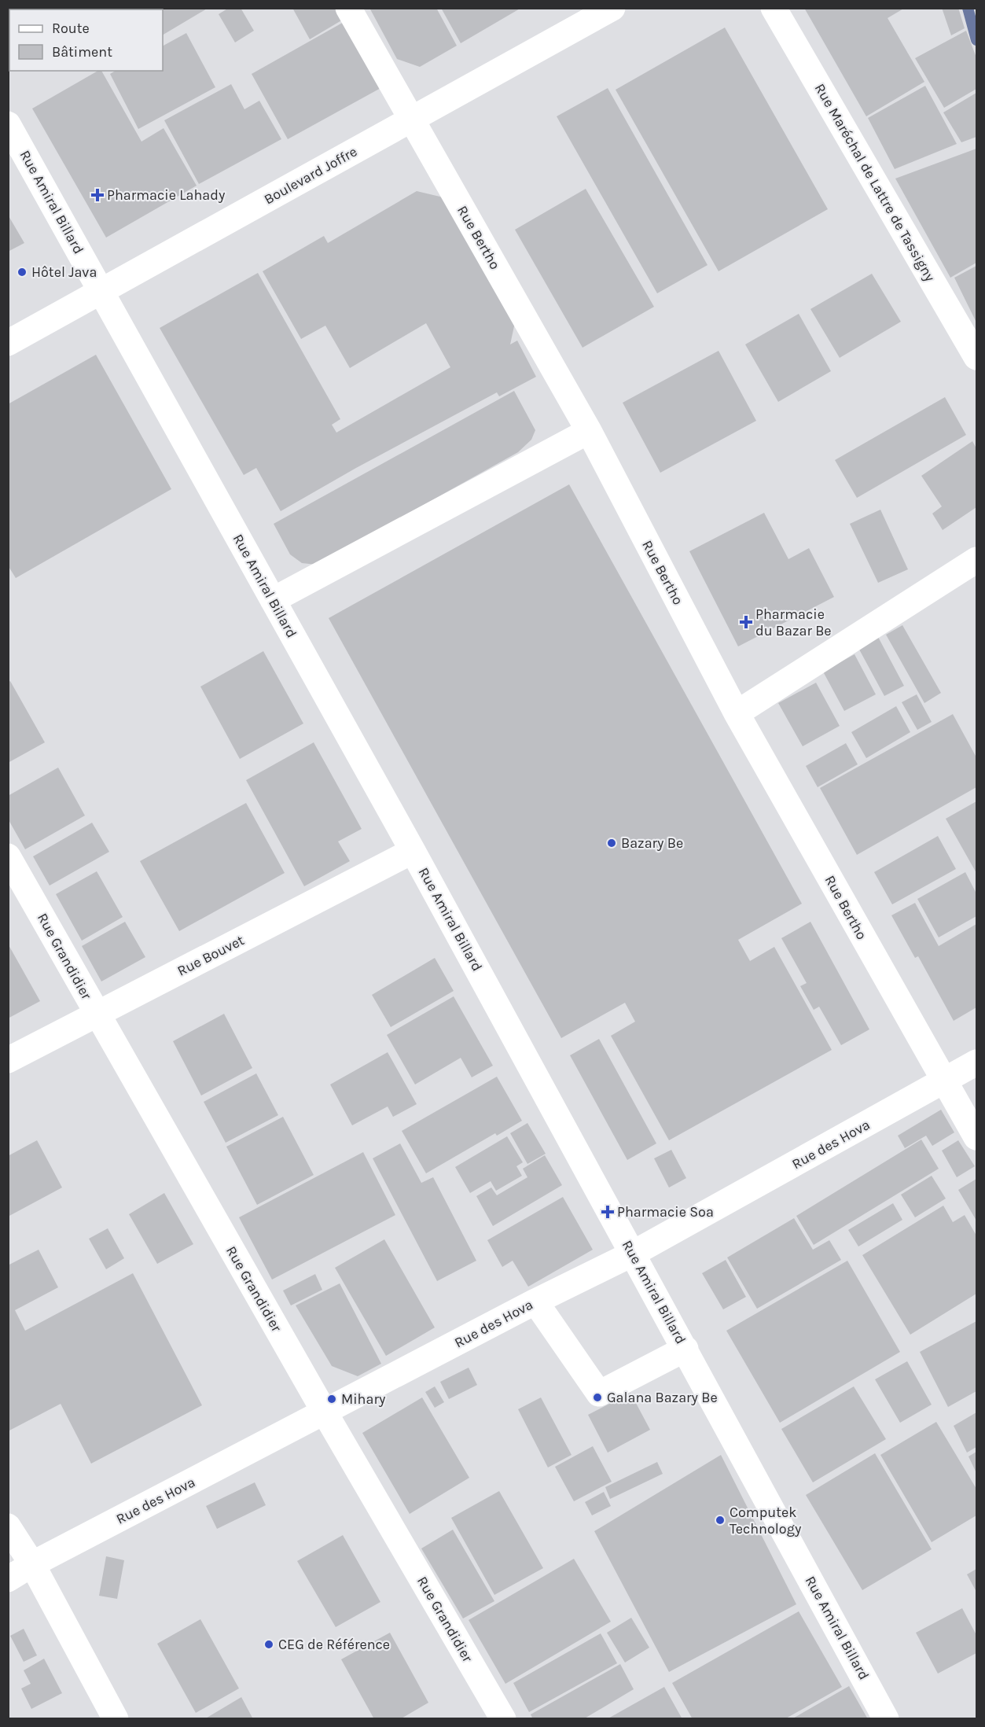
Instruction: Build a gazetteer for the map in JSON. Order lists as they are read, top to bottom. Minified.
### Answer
{"streets":{"street":["Boulevard Joffre","Rue Maréchal de Lattre de Tassigny","Rue Amiral Billard","Rue Bertho","Rue Bouvet","Rue Grandidier","Rue des Hova"]},"crossings":[["Boulevard Joffre","Rue Amiral Billard"],["Boulevard Joffre","Rue Bertho"],["Rue Amiral Billard","Rue Bouvet"],["Rue Amiral Billard","Rue des Hova"],["Rue Bertho","Rue des Hova"],["Rue Bouvet","Rue Grandidier"],["Rue Grandidier","Rue des Hova"]],"places":{"health":["Pharmacie Lahady","Pharmacie du Bazar Be","Pharmacie Soa"],"other":["Hôtel Java","Bazary Be","Galana Bazary Be","Mihary","Computek Technology","CEG de Référence"]},"legend":["Route","Bâtiment"]}
